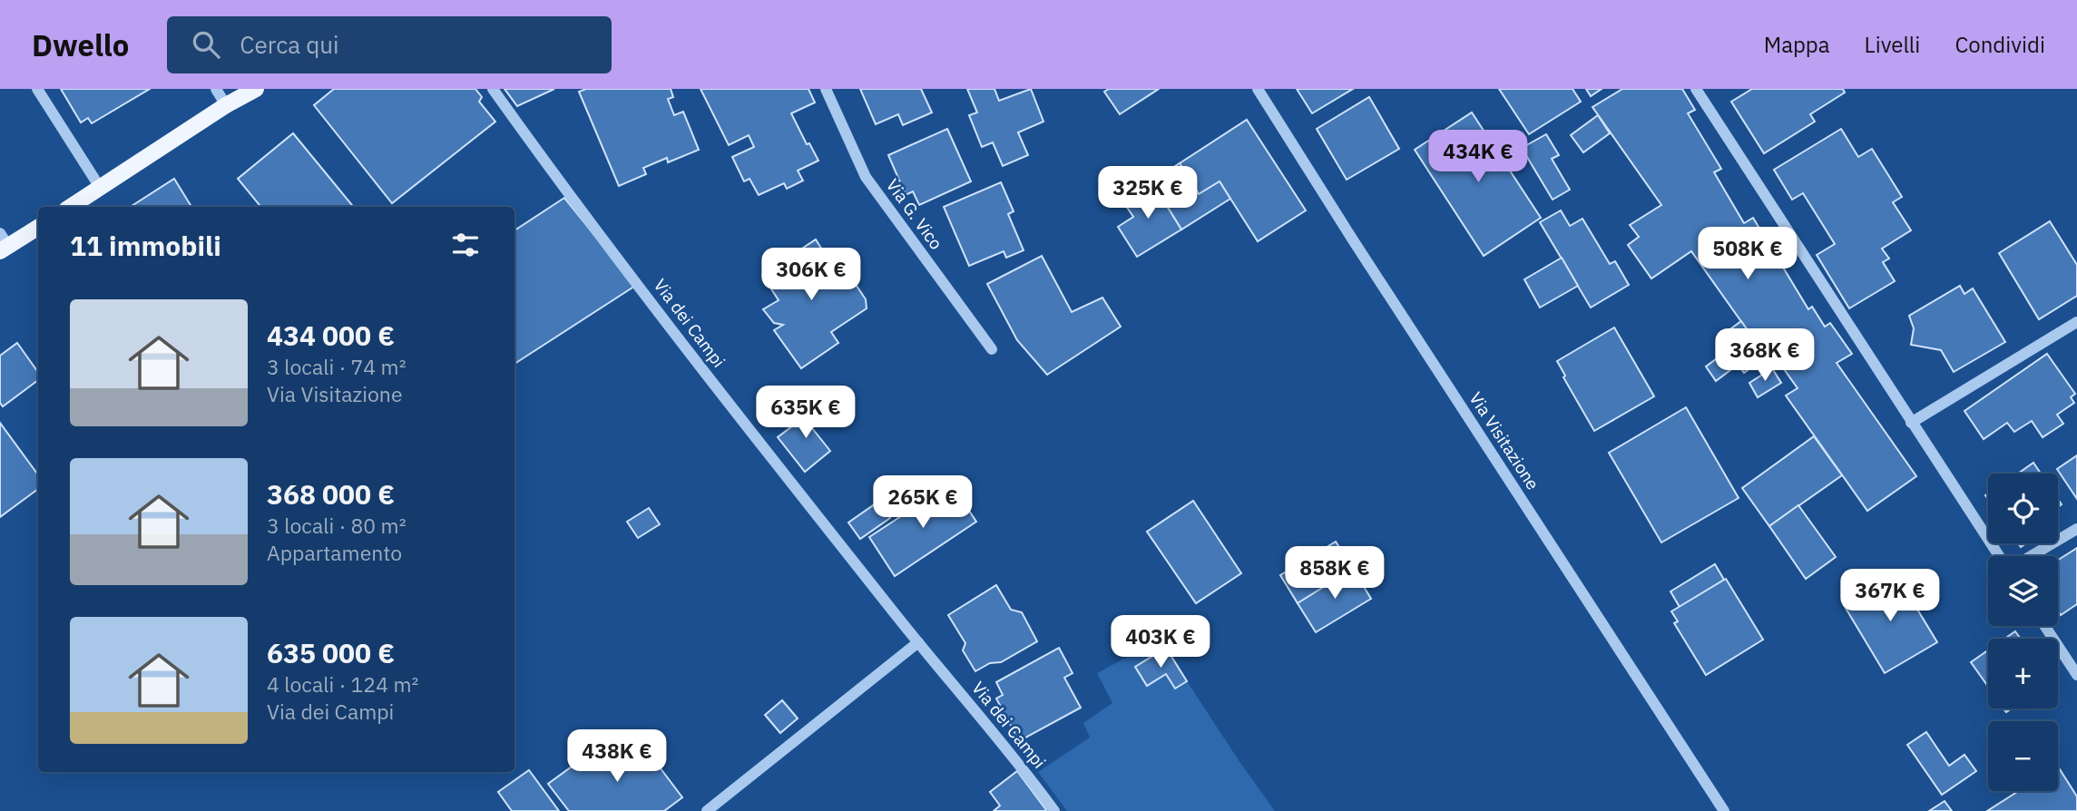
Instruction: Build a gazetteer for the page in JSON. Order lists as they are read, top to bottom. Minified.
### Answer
{"streets":{"street":["Via G. Vico","Via dei Campi","Via Visitazione"]},"page":{"header":"Dwello","search":"Cerca qui","nav":["Mappa","Livelli","Condividi"],"price":["434K €","325K €","508K €","306K €","368K €","635K €","265K €","858K €","367K €","403K €","438K €"],"heading":"11 immobili","list":[{"name":"434 000 €","note":"3 locali · 74 m² · Via Visitazione"},{"name":"368 000 €","note":"3 locali · 80 m² · Appartamento"},{"name":"635 000 €","note":"4 locali · 124 m² · Via dei Campi"}],"map_buttons":["+","−"]}}
